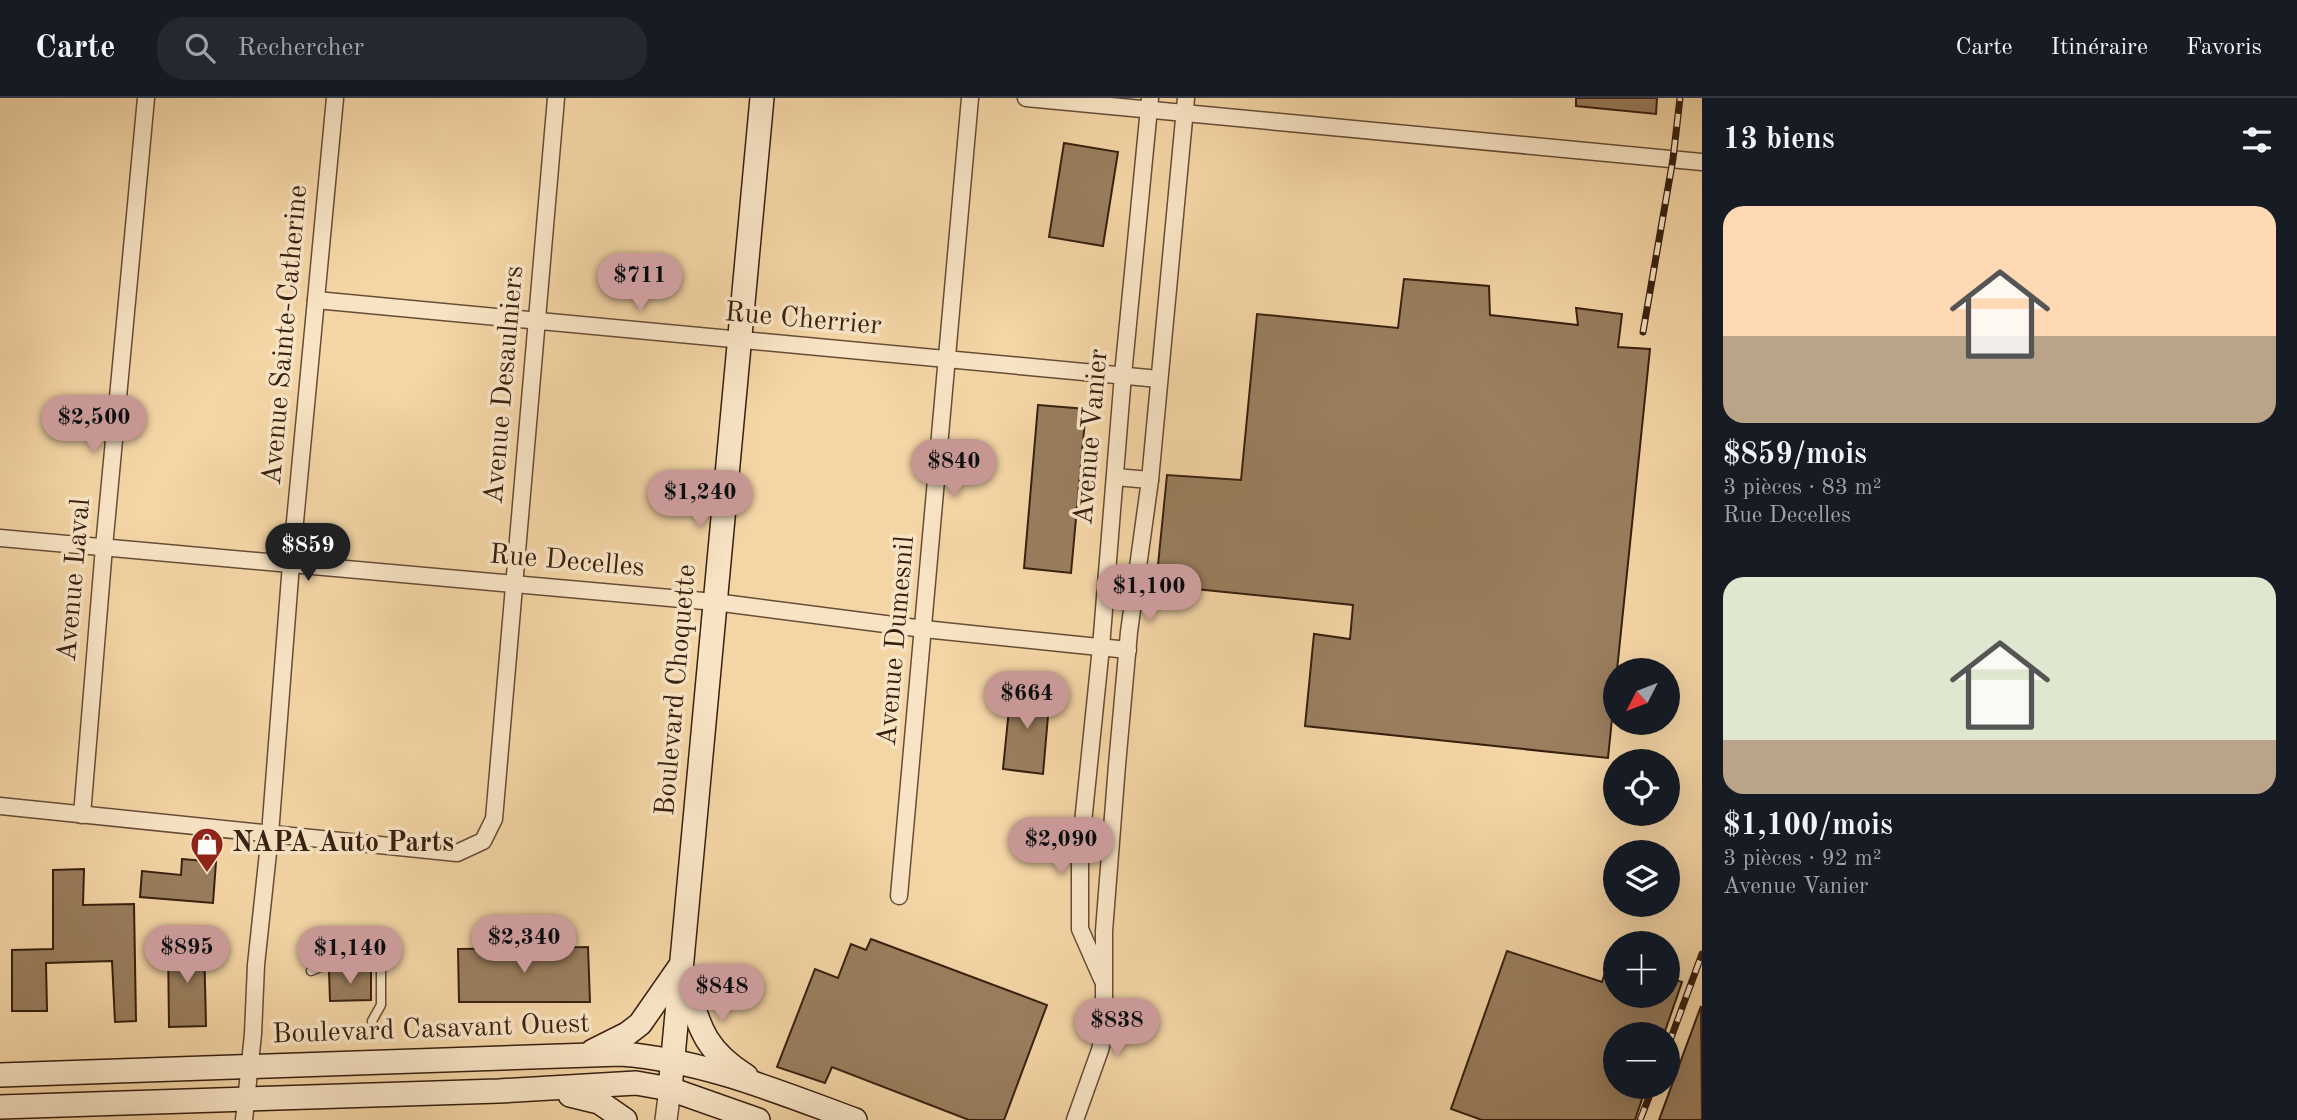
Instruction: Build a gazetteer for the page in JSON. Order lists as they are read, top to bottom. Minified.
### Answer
{"streets":{"main road":["Boulevard Choquette","Boulevard Casavant Ouest"],"street":["Rue Cherrier","Avenue Sainte-Catherine","Avenue Desaulniers","Avenue Vanier","Rue Decelles","Avenue Laval","Avenue Dumesnil"]},"crossings":[["Rue Cherrier","Avenue Sainte-Catherine"],["Rue Cherrier","Avenue Desaulniers"],["Rue Cherrier","Avenue Vanier"],["Rue Cherrier","Avenue Dumesnil"],["Rue Cherrier","Boulevard Choquette"],["Avenue Sainte-Catherine","Avenue Desaulniers"],["Avenue Sainte-Catherine","Rue Decelles"],["Avenue Sainte-Catherine","Boulevard Casavant Ouest"],["Avenue Desaulniers","Rue Decelles"],["Avenue Vanier","Rue Decelles"],["Rue Decelles","Avenue Laval"],["Rue Decelles","Avenue Dumesnil"],["Rue Decelles","Boulevard Choquette"],["Boulevard Choquette","Boulevard Casavant Ouest"]],"places":{"shop":["NAPA Auto Parts"]},"north":"bottom left","page":{"header":"Carte","search":"Rechercher","nav":["Carte","Itinéraire","Favoris"],"heading":"13 biens","list":[{"name":"$859/mois","note":"3 pièces · 83 m² · Rue Decelles"},{"name":"$1,100/mois","note":"3 pièces · 92 m² · Avenue Vanier"}],"price":["$711","$2,500","$840","$1,240","$859","$1,100","$664","$2,090","$2,340","$895","$1,140","$848","$838"],"map_buttons":["+","−"]}}
